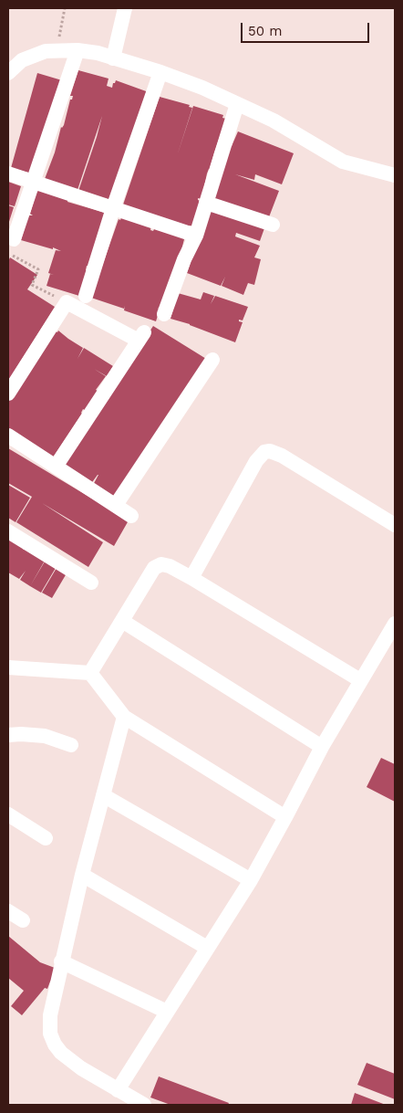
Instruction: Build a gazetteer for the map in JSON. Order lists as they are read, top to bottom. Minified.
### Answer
{"scale_bar":"50 m"}
